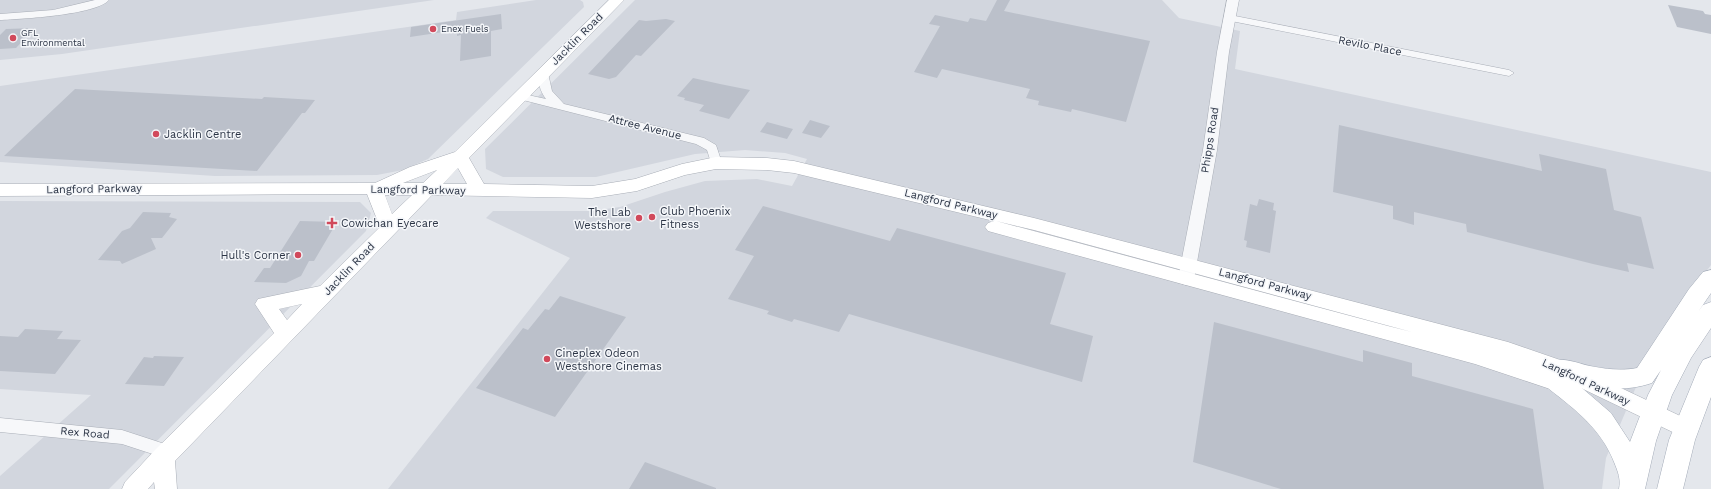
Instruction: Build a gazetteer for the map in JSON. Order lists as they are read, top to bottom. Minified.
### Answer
{"streets":{"main road":["Jacklin Road","Langford Parkway"],"street":["Revilo Place","Attree Avenue","Phipps Road","Rex Road"]},"crossings":[["Jacklin Road","Attree Avenue"],["Jacklin Road","Langford Parkway"],["Jacklin Road","Rex Road"],["Revilo Place","Phipps Road"],["Attree Avenue","Langford Parkway"],["Phipps Road","Langford Parkway"]],"places":{"other":["Enex Fuels","GFL Environmental","Jacklin Centre","Club Phoenix Fitness","The Lab Westshore","Hull's Corner","Cineplex Odeon Westshore Cinemas"],"health":["Cowichan Eyecare"]}}
